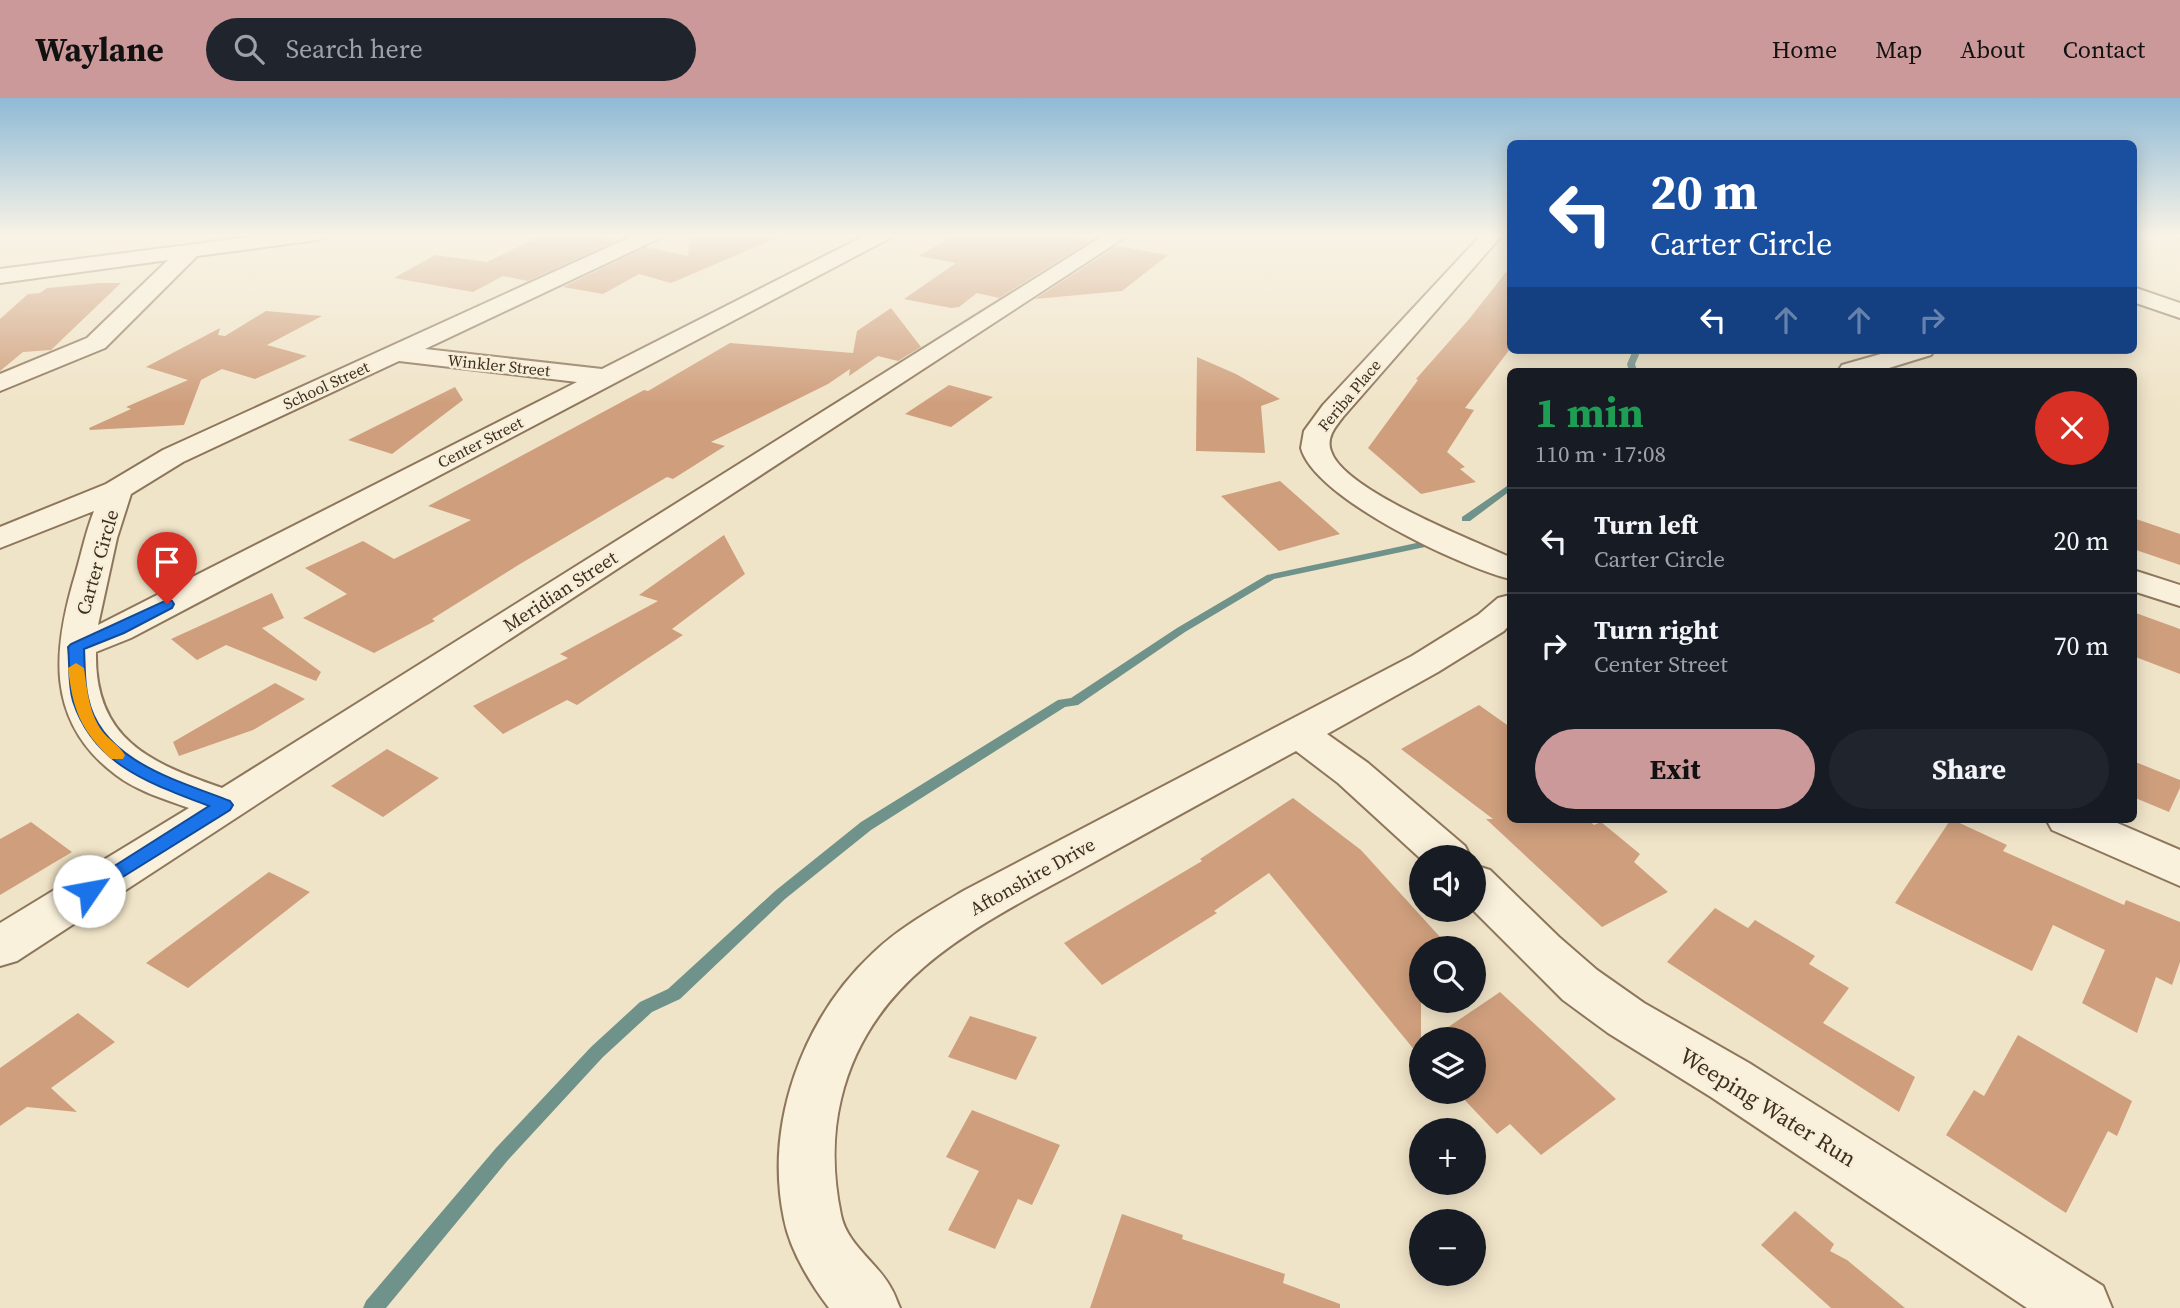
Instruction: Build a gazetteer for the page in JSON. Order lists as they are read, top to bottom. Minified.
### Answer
{"streets":{"street":["Winkler Street","School Street","Feriba Place","Center Street","Carter Circle","Meridian Street","Aftonshire Drive","Weeping Water Run"]},"crossings":[["Winkler Street","School Street"],["Winkler Street","Center Street"],["School Street","Carter Circle"],["Center Street","Carter Circle"],["Carter Circle","Meridian Street"]],"page":{"header":"Waylane","search":"Search here","nav":["Home","Map","About","Contact"],"turn":["20 m","Carter Circle"],"heading":["1 min","110 m · 17:08"],"list":[{"name":"Turn left","note":"Carter Circle","value":"20 m"},{"name":"Turn right","note":"Center Street","value":"70 m"}],"buttons":["Exit","Share"],"map_buttons":["+","−"]}}
